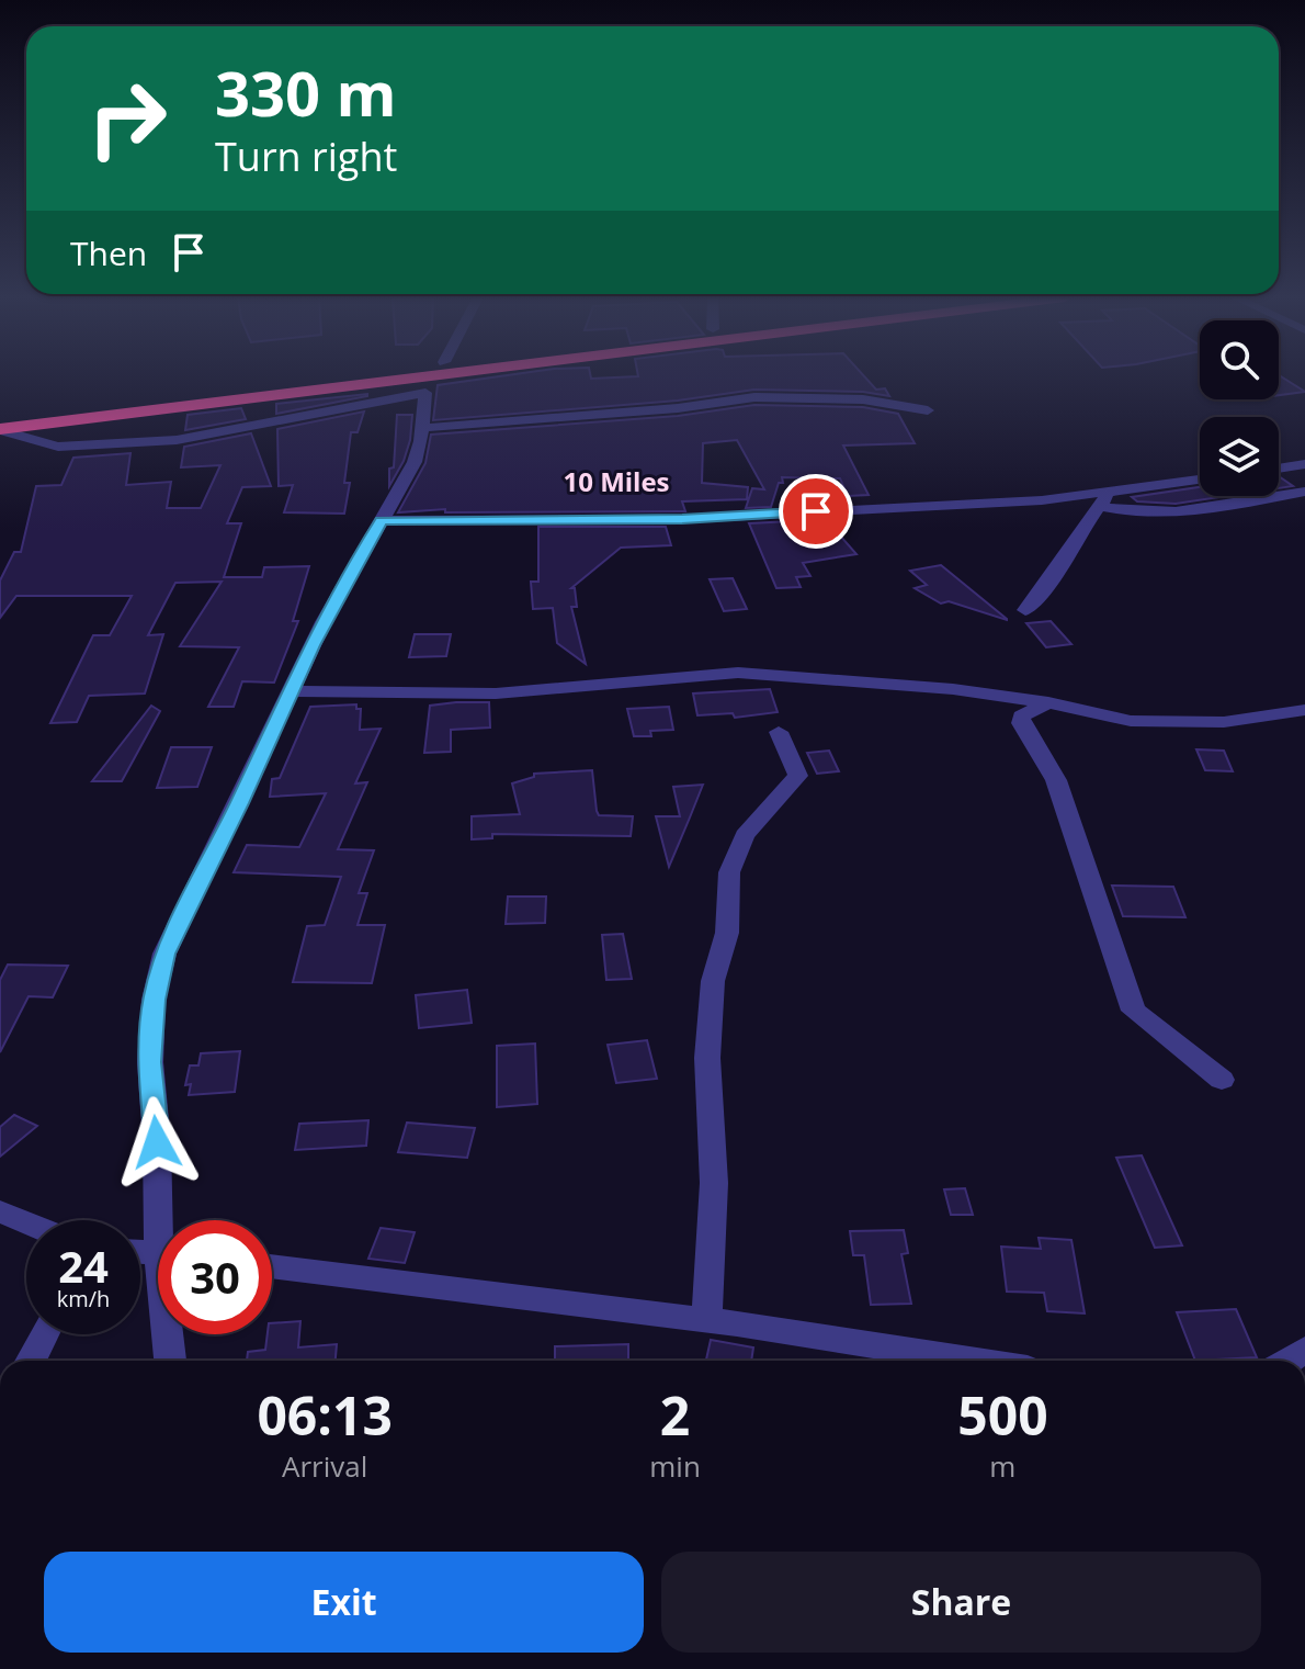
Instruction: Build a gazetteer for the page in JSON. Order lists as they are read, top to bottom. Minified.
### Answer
{"districts":["10 Miles"],"page":{"turn":["330 m","Turn right"],"then":"Then","speed":"24 km/h","limit":"30","eta":["06:13","Arrival","2","min","500","m"],"buttons":["Exit","Share"]}}
